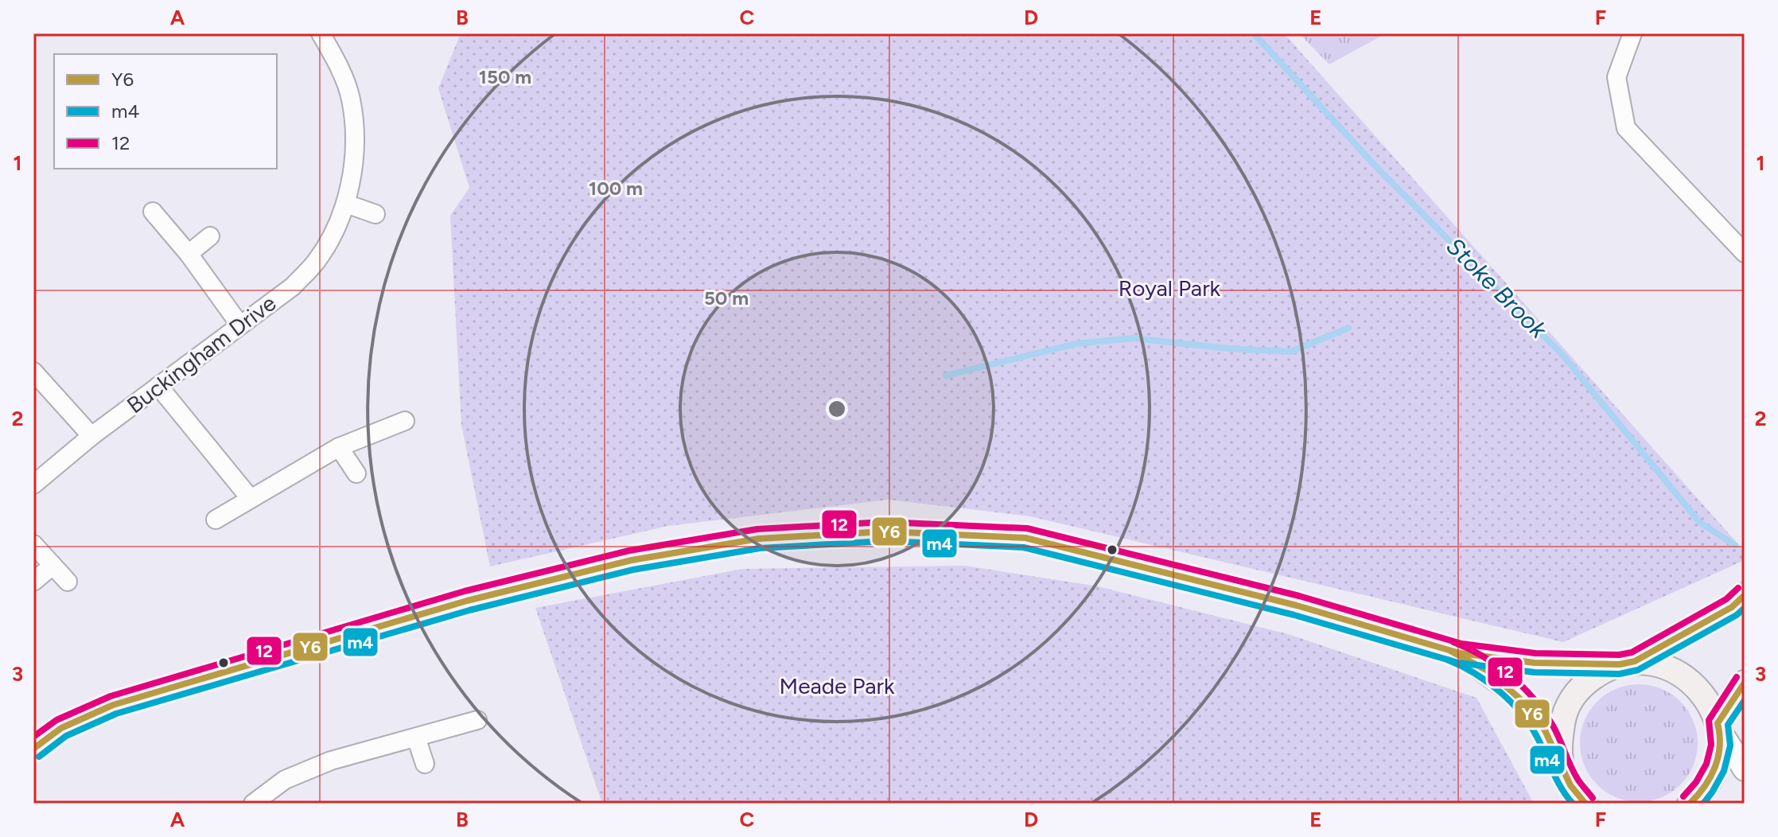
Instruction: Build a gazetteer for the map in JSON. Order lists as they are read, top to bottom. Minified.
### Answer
{"streets":{"street":["Buckingham Drive"]},"water":["Stoke Brook"],"parks":["Royal Park","Meade Park"],"lines":["transit line 12","transit line Y6","transit line m4"],"legend":["Y6","m4","12"],"grid":{"columns":["A","B","C","D","E","F"],"rows":["1","2","3"]},"rings":["150 m","100 m","50 m"]}
